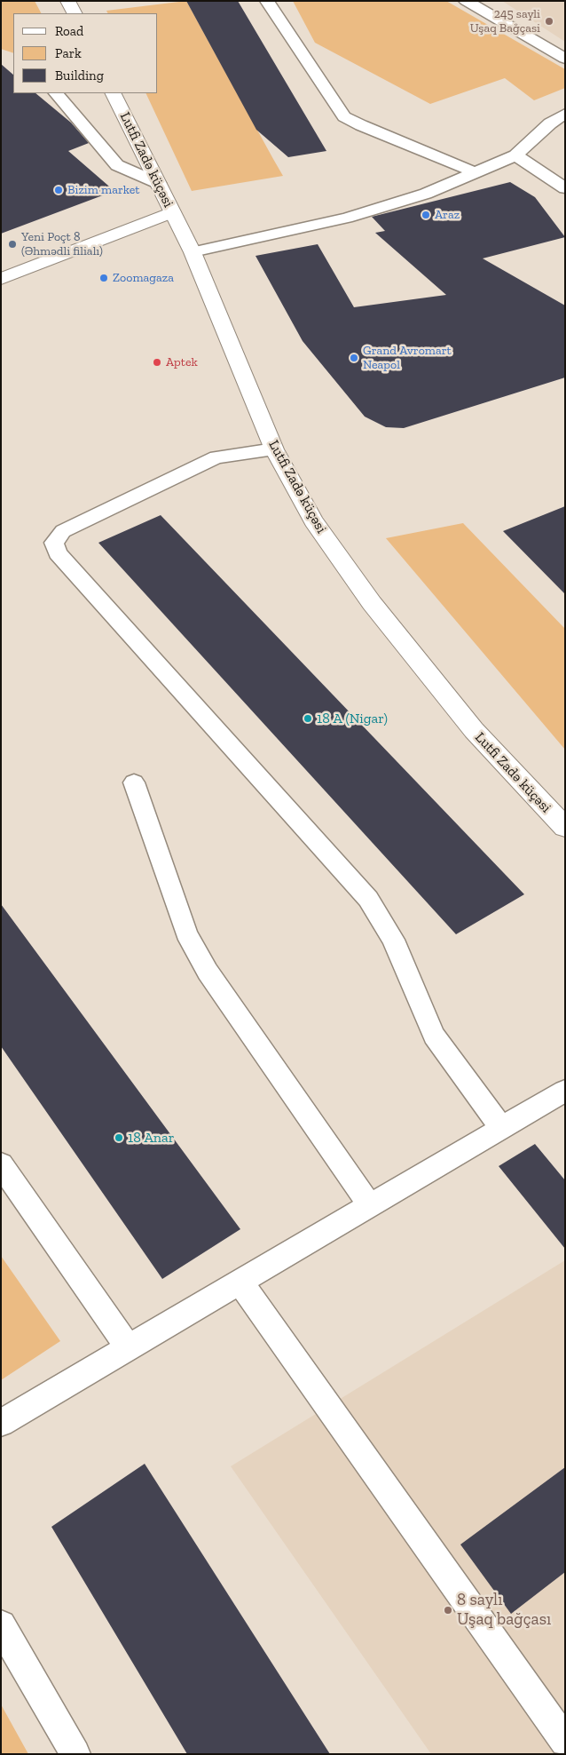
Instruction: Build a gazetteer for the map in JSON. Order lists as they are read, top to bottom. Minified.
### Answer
{"streets":{"main road":["Lutfi Zadə küçəsi"]},"places":["245 sayli Uşaq Bağçasi","Bizim market","Araz","Yeni Poçt 8 (Əhmədli filialı)","Zoomagaza","Grand Avromart Neapol","Aptek","18 A (Nigar)","18 Anar","8 saylı Uşaq bağçası"],"legend":["Road","Park","Building"]}
